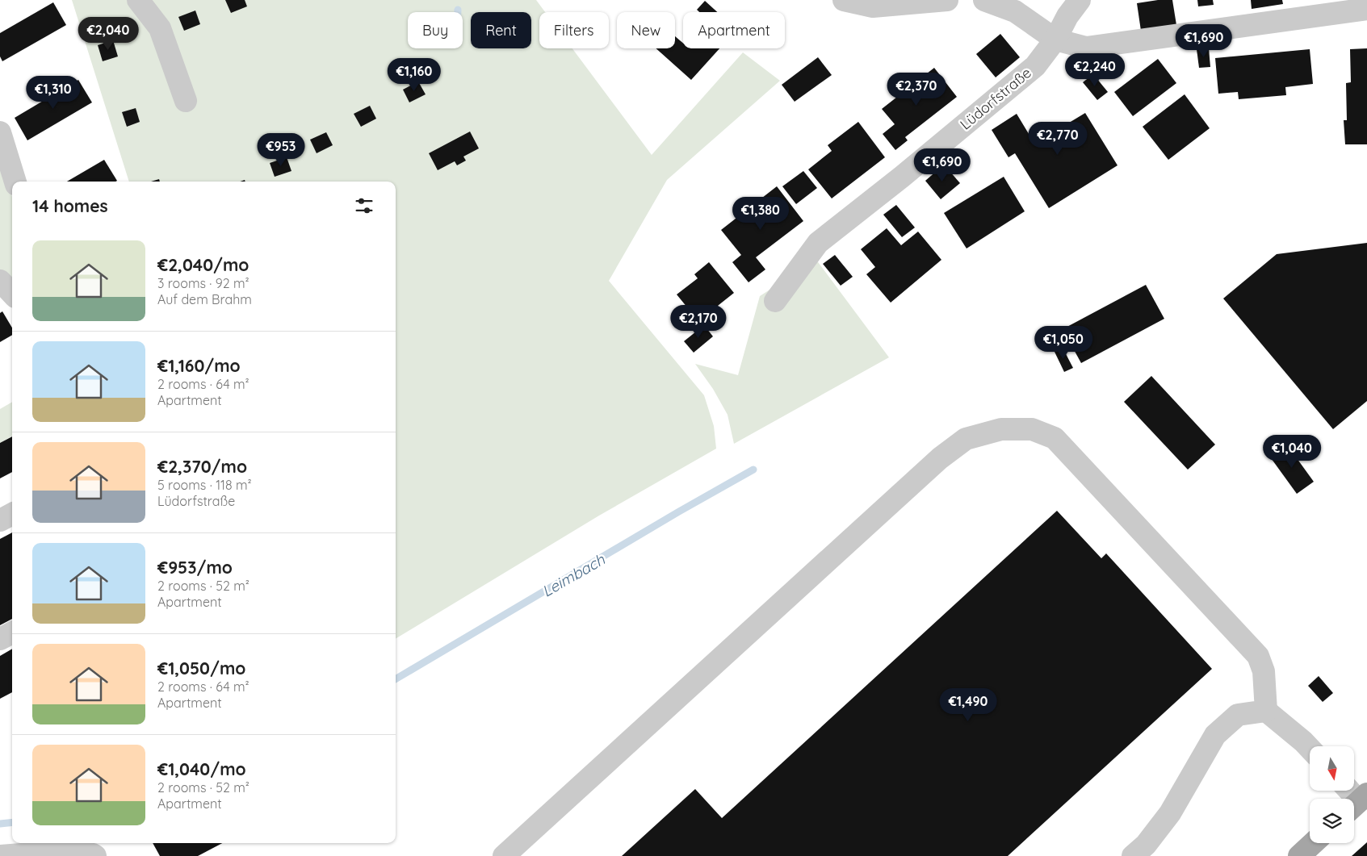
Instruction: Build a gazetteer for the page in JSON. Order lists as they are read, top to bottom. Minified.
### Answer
{"streets":{"street":["Lüdorfstraße"]},"water":["Leimbach"],"north":"bottom","page":{"chip":["Buy","Rent","Filters","New","Apartment"],"price":["€2,040","€1,690","€2,240","€1,160","€2,370","€1,310","€2,770","€953","€1,690","€1,380","€2,170","€1,050","€1,040","€1,490"],"heading":"14 homes","list":[{"name":"€2,040/mo","note":"3 rooms · 92 m² · Auf dem Brahm"},{"name":"€1,160/mo","note":"2 rooms · 64 m² · Apartment"},{"name":"€2,370/mo","note":"5 rooms · 118 m² · Lüdorfstraße"},{"name":"€953/mo","note":"2 rooms · 52 m² · Apartment"},{"name":"€1,050/mo","note":"2 rooms · 64 m² · Apartment"},{"name":"€1,040/mo","note":"2 rooms · 52 m² · Apartment"}]}}
